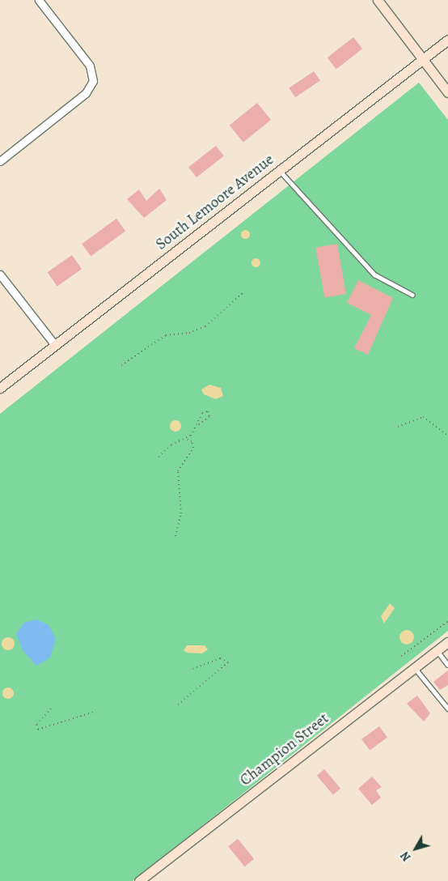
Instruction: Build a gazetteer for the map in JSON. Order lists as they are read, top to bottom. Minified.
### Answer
{"streets":{"street":["South Lemoore Avenue","Champion Street"]},"north":"bottom left"}
